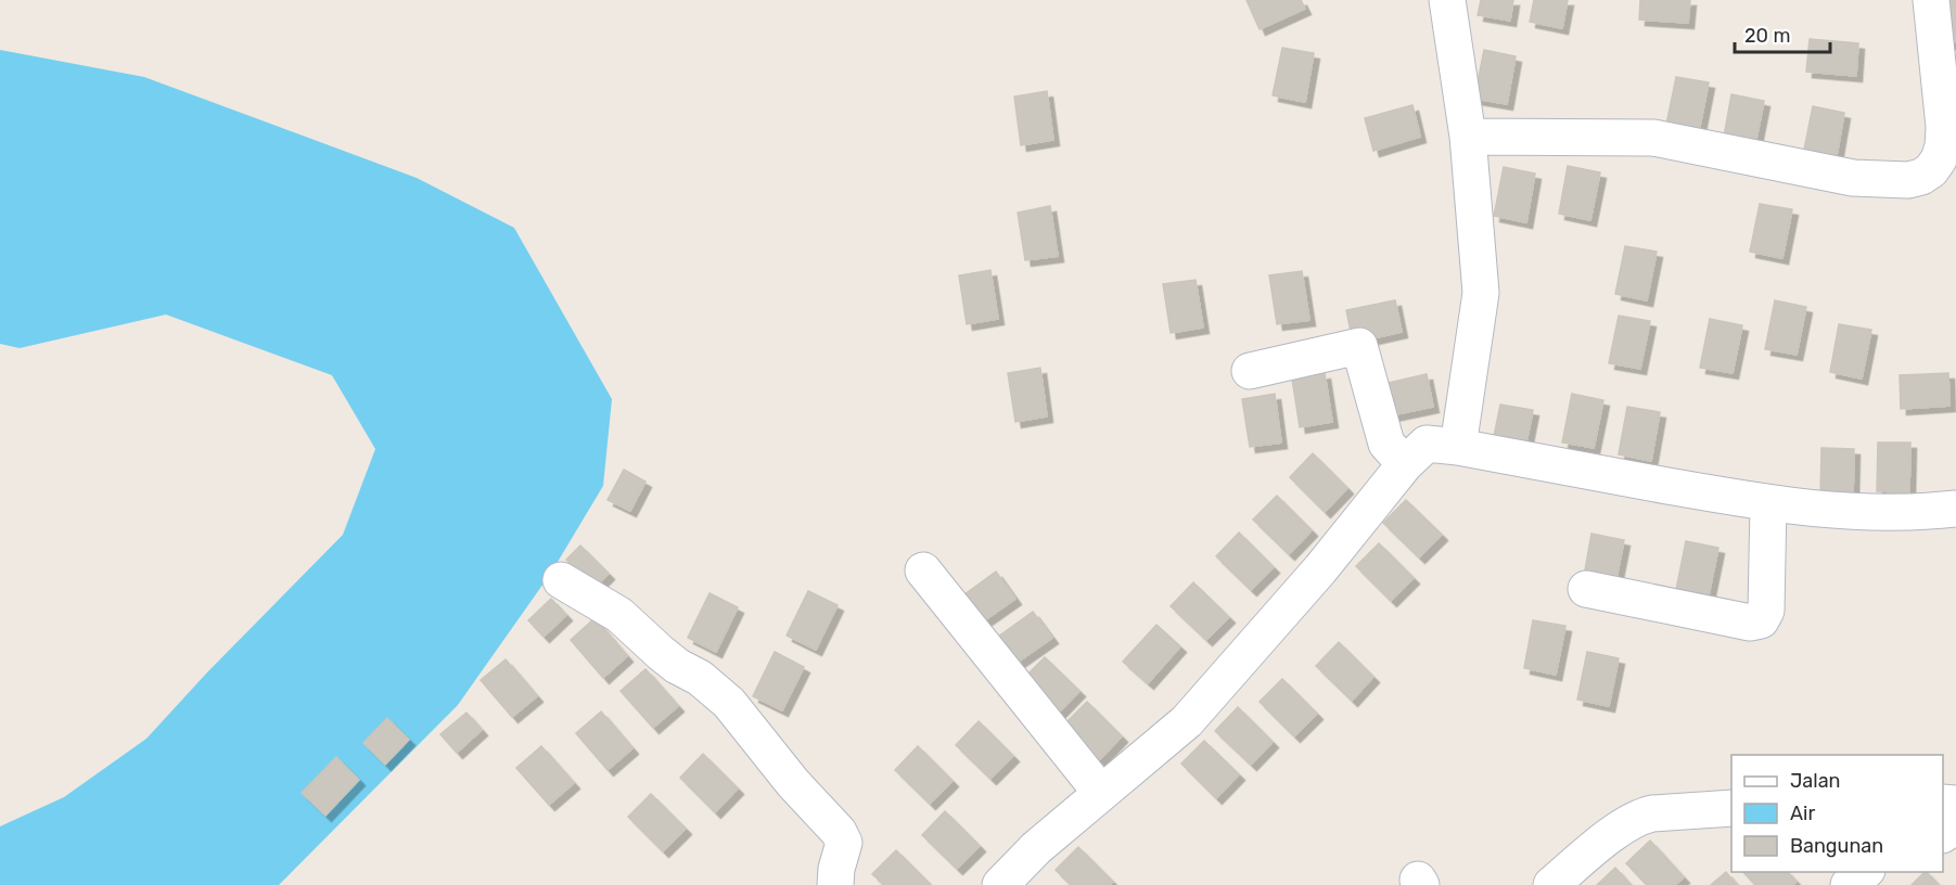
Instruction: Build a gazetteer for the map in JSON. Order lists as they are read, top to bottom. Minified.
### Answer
{"legend":["Jalan","Air","Bangunan"],"scale_bar":"20 m"}
